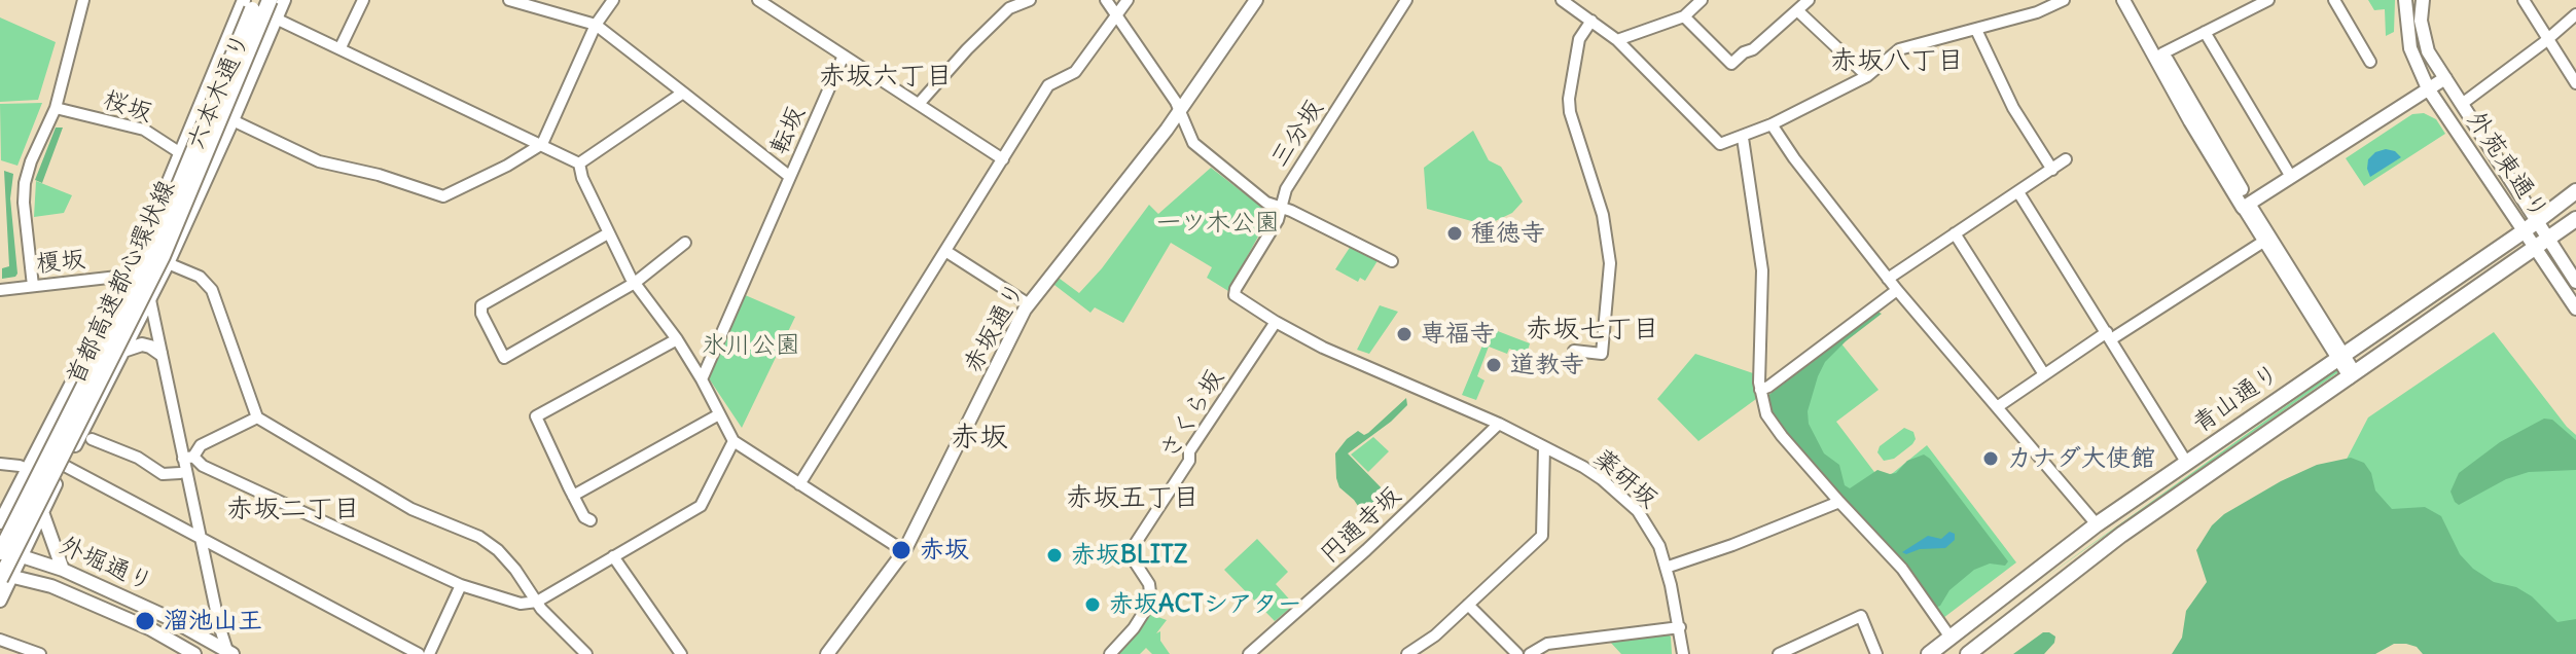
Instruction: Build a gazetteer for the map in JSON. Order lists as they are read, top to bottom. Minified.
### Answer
{"streets":{"highway":["首都高速都心環状線","青山通り"],"main road":["六本木通り","外苑東通り","赤坂通り","外堀通り"],"street":["桜坂","転坂","三分坂","榎坂","さくら坂","薬研坂","円通寺坂"]},"crossings":[["六本木通り","桜坂"],["六本木通り","榎坂"],["六本木通り","首都高速都心環状線"],["六本木通り","外堀通り"],["三分坂","薬研坂"],["外苑東通り","青山通り"],["首都高速都心環状線","外堀通り"],["さくら坂","薬研坂"],["薬研坂","円通寺坂"]],"districts":["赤坂八丁目","赤坂六丁目","赤坂七丁目","赤坂","赤坂五丁目","赤坂二丁目"],"parks":["一ツ木公園","氷川公園"],"places":["種徳寺","専福寺","道教寺","カナダ大使館","赤坂","赤坂BLITZ","赤坂ACTシアター","溜池山王"]}
